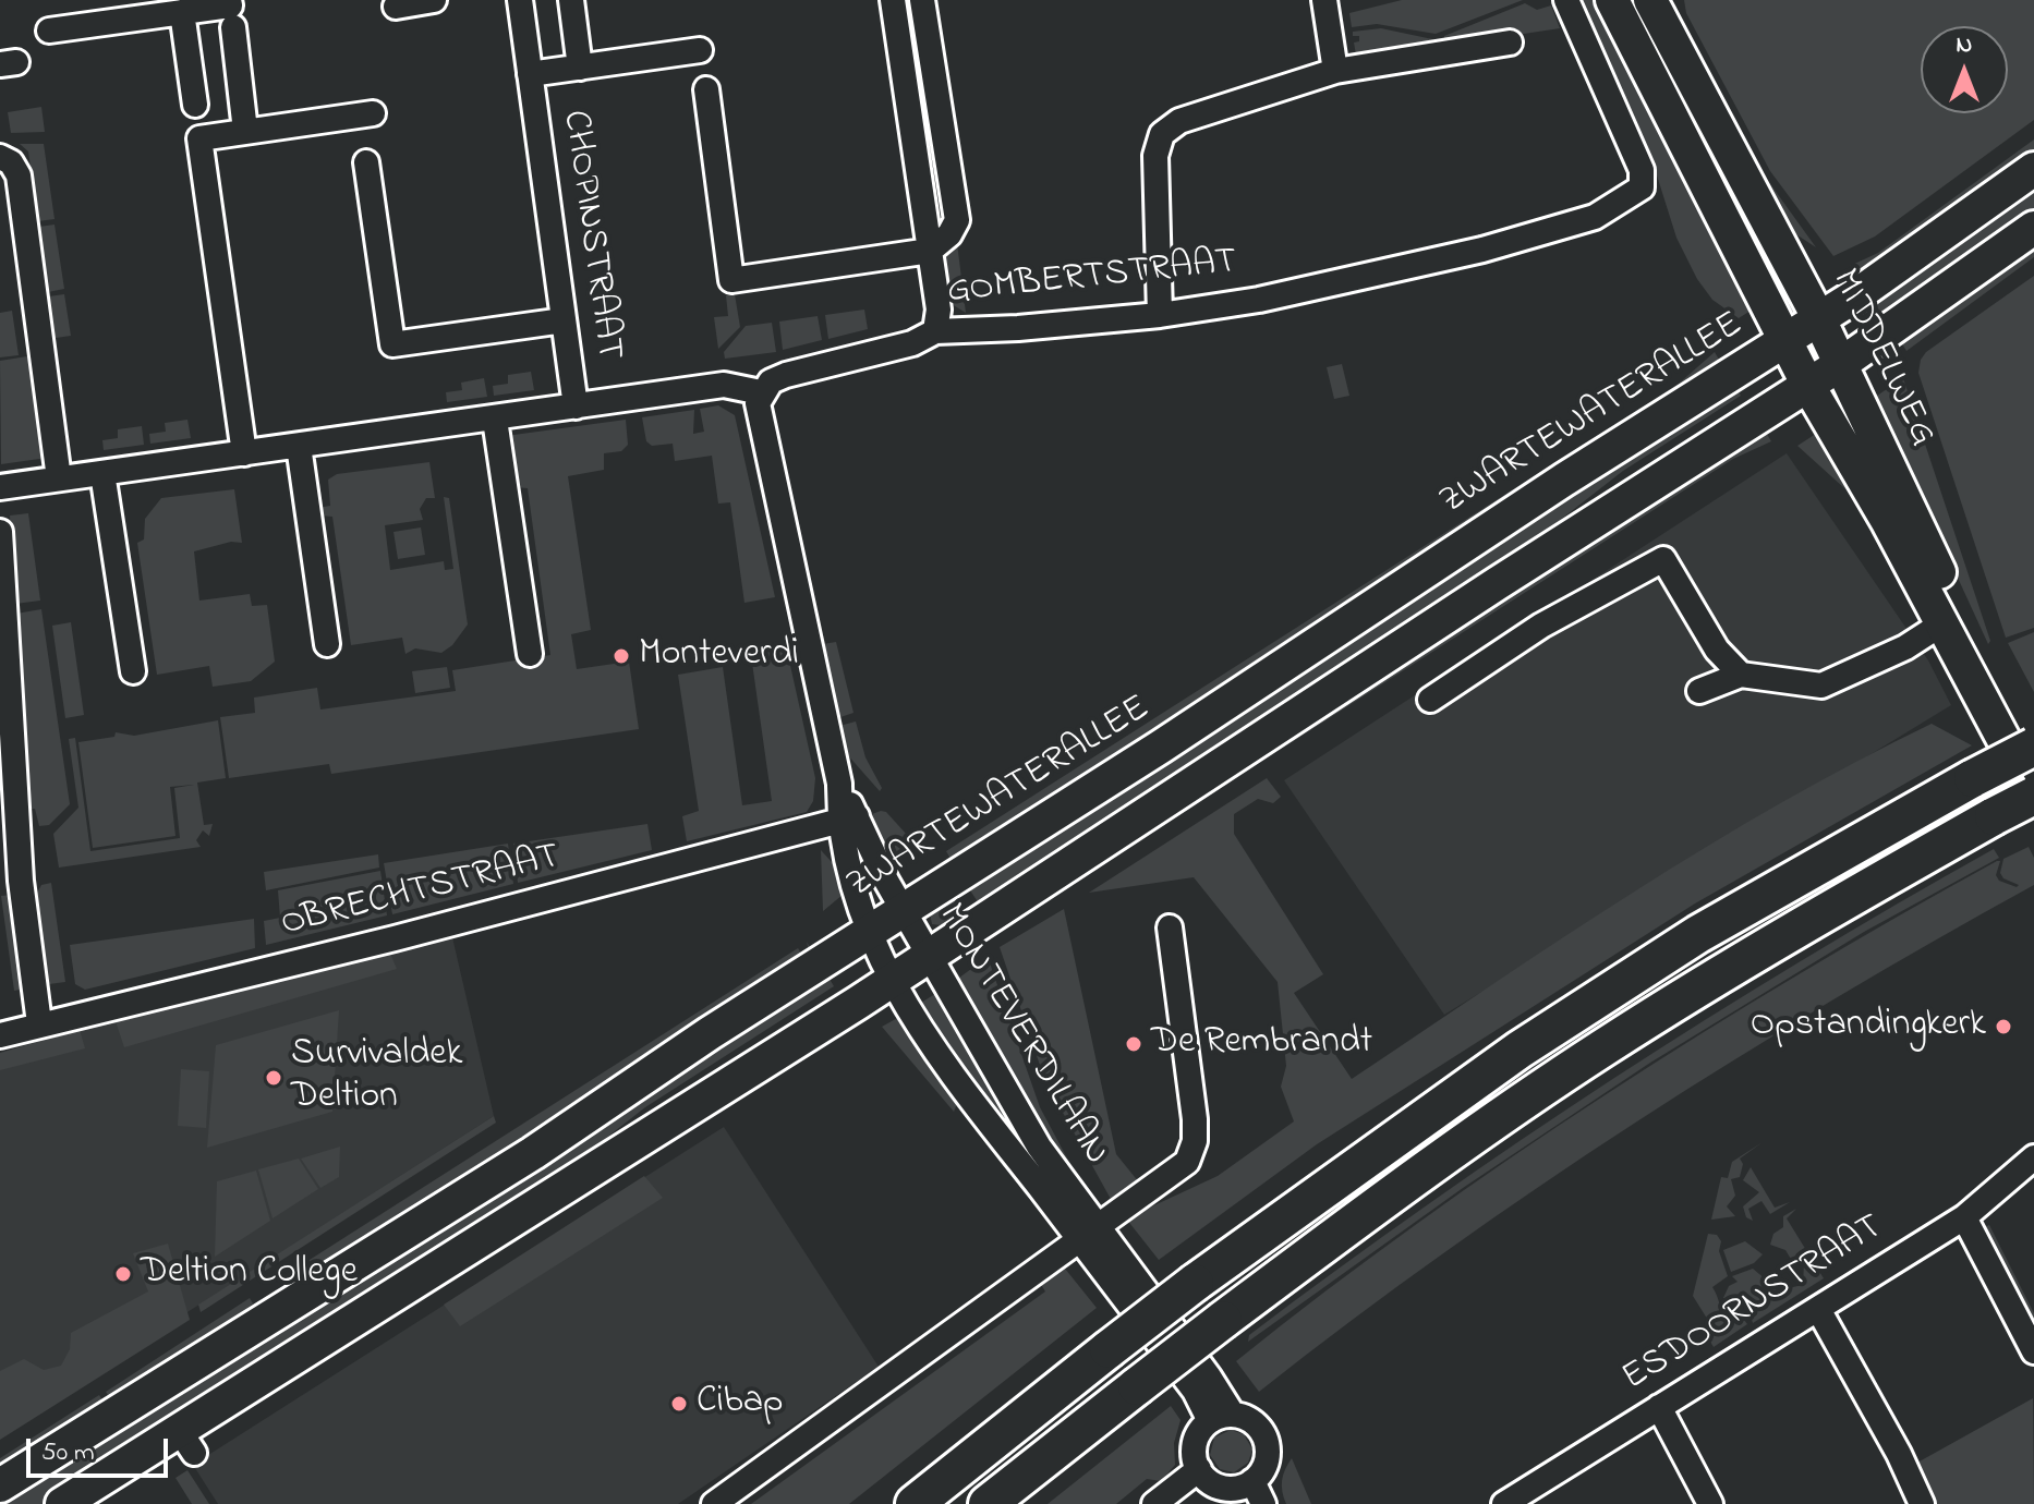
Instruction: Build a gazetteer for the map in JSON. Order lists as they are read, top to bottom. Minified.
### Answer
{"streets":{"main road":["MIDDELWEG","ZWARTEWATERALLEE"],"street":["CHOPINSTRAAT","GOMBERTSTRAAT","OBRECHTSTRAAT","MONTEVERDILAAN","ESDOORNSTRAAT"]},"crossings":[["GOMBERTSTRAAT","MONTEVERDILAAN"],["MIDDELWEG","ZWARTEWATERALLEE"],["ZWARTEWATERALLEE","MONTEVERDILAAN"],["OBRECHTSTRAAT","MONTEVERDILAAN"]],"places":["Monteverdi","Opstandingkerk","De Rembrandt","Survivaldek Deltion","Deltion College","Cibap"],"scale_bar":"50 m","north":"top"}
